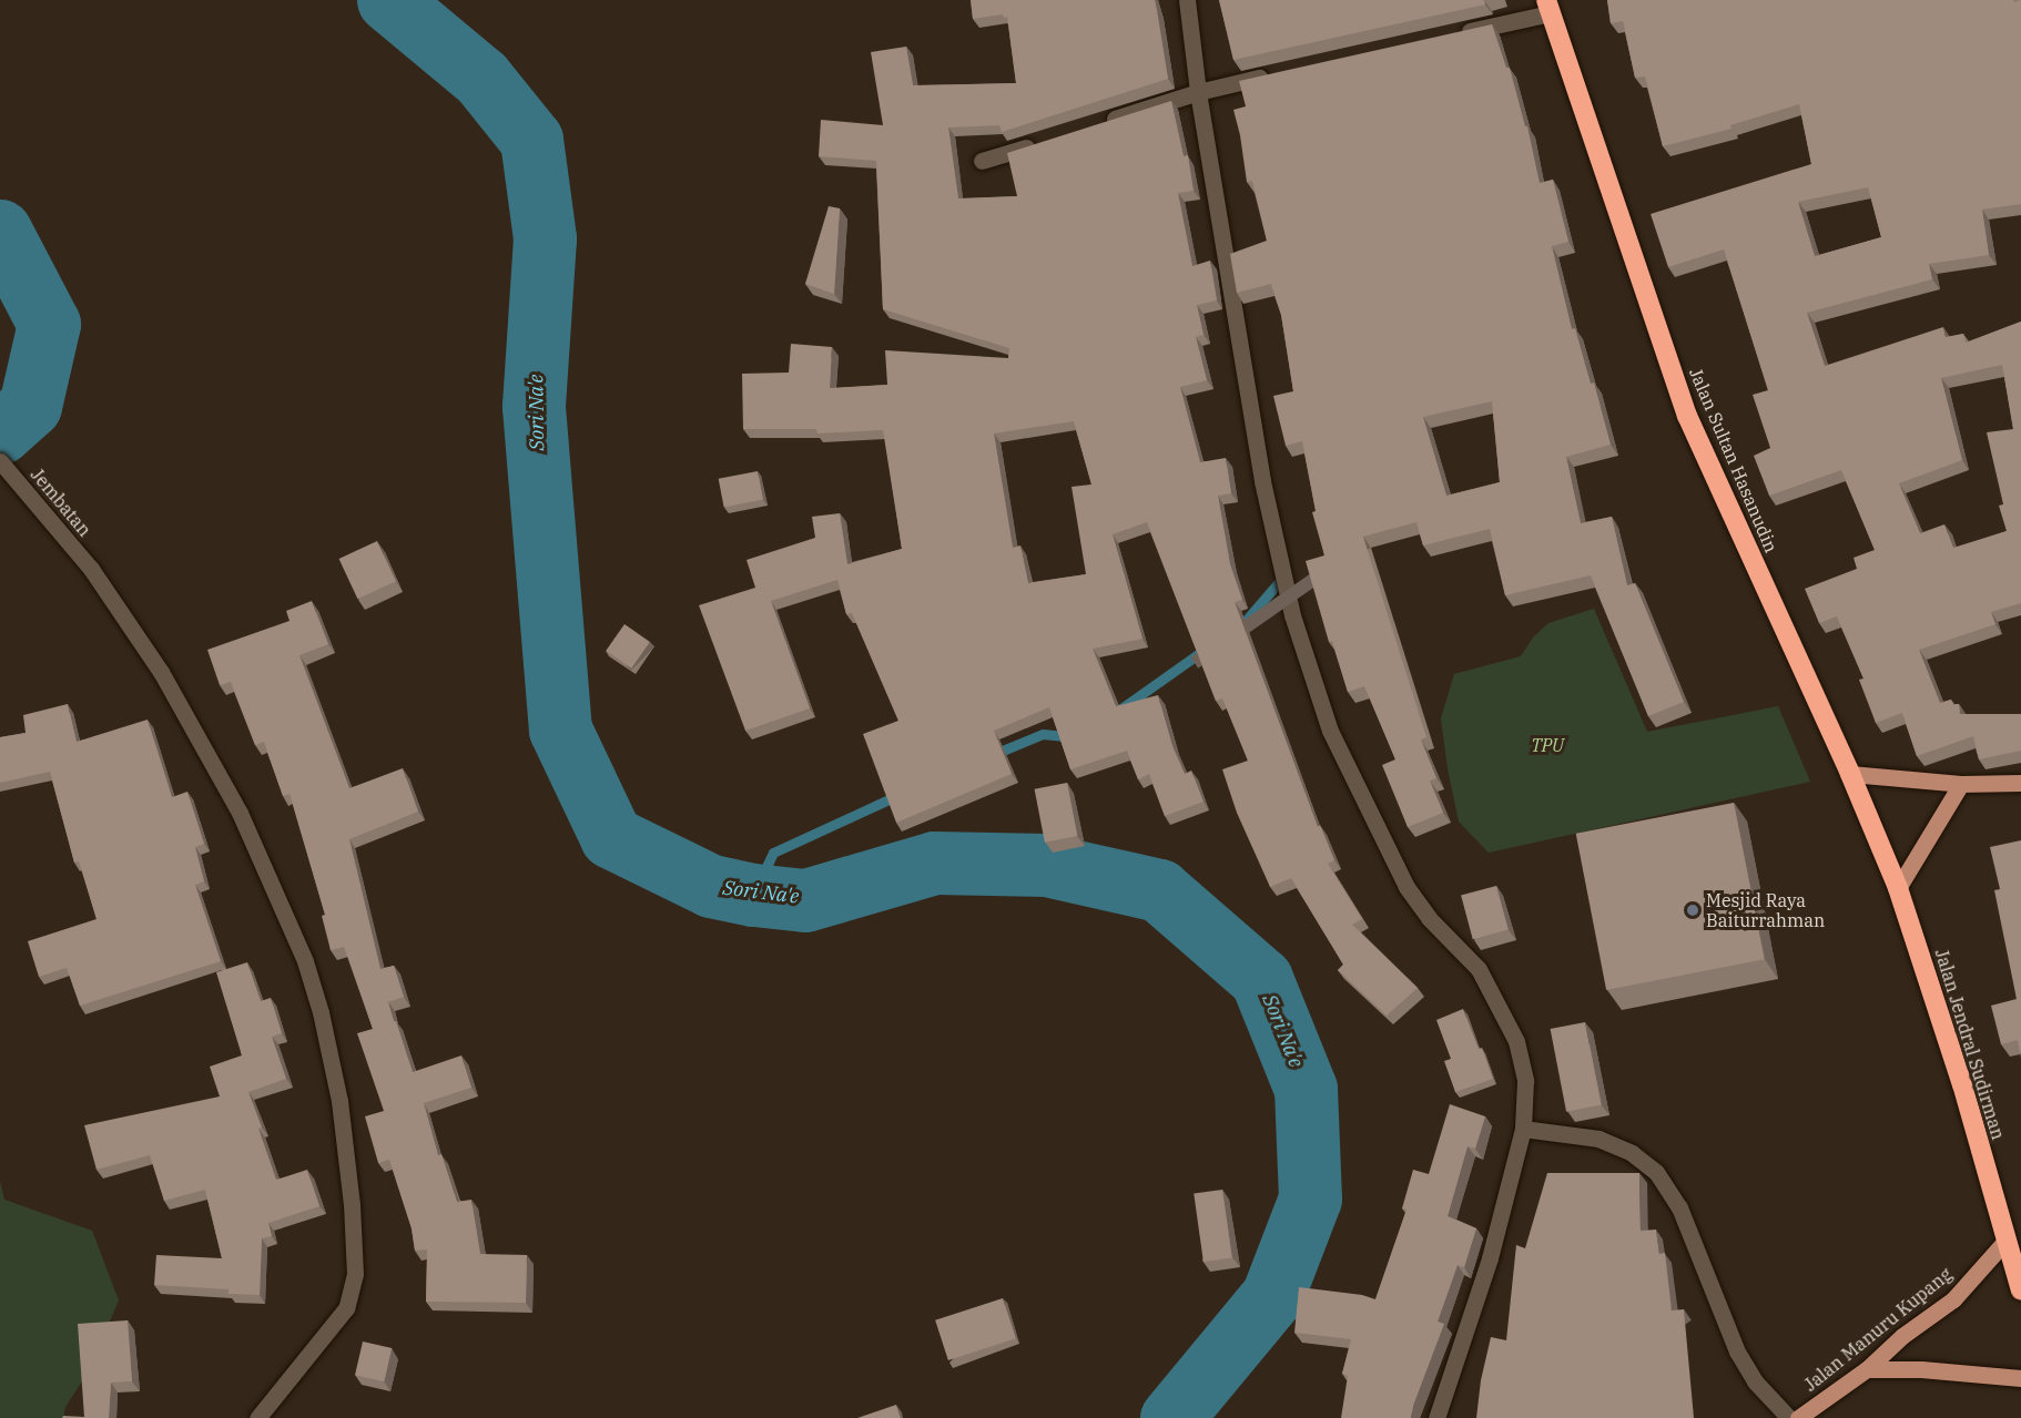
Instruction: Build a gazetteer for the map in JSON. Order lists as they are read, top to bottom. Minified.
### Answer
{"streets":{"highway":["Jalan Sultan Hasanudin","Jalan Jendral Sudirman"],"main road":["Jalan Manuru Kupang"],"street":["Jembatan"]},"crossings":[["Jalan Sultan Hasanudin","Jalan Jendral Sudirman"],["Jalan Jendral Sudirman","Jalan Manuru Kupang"]],"water":["Sori Na'e"],"parks":["TPU"],"places":["Mesjid Raya Baiturrahman"]}
